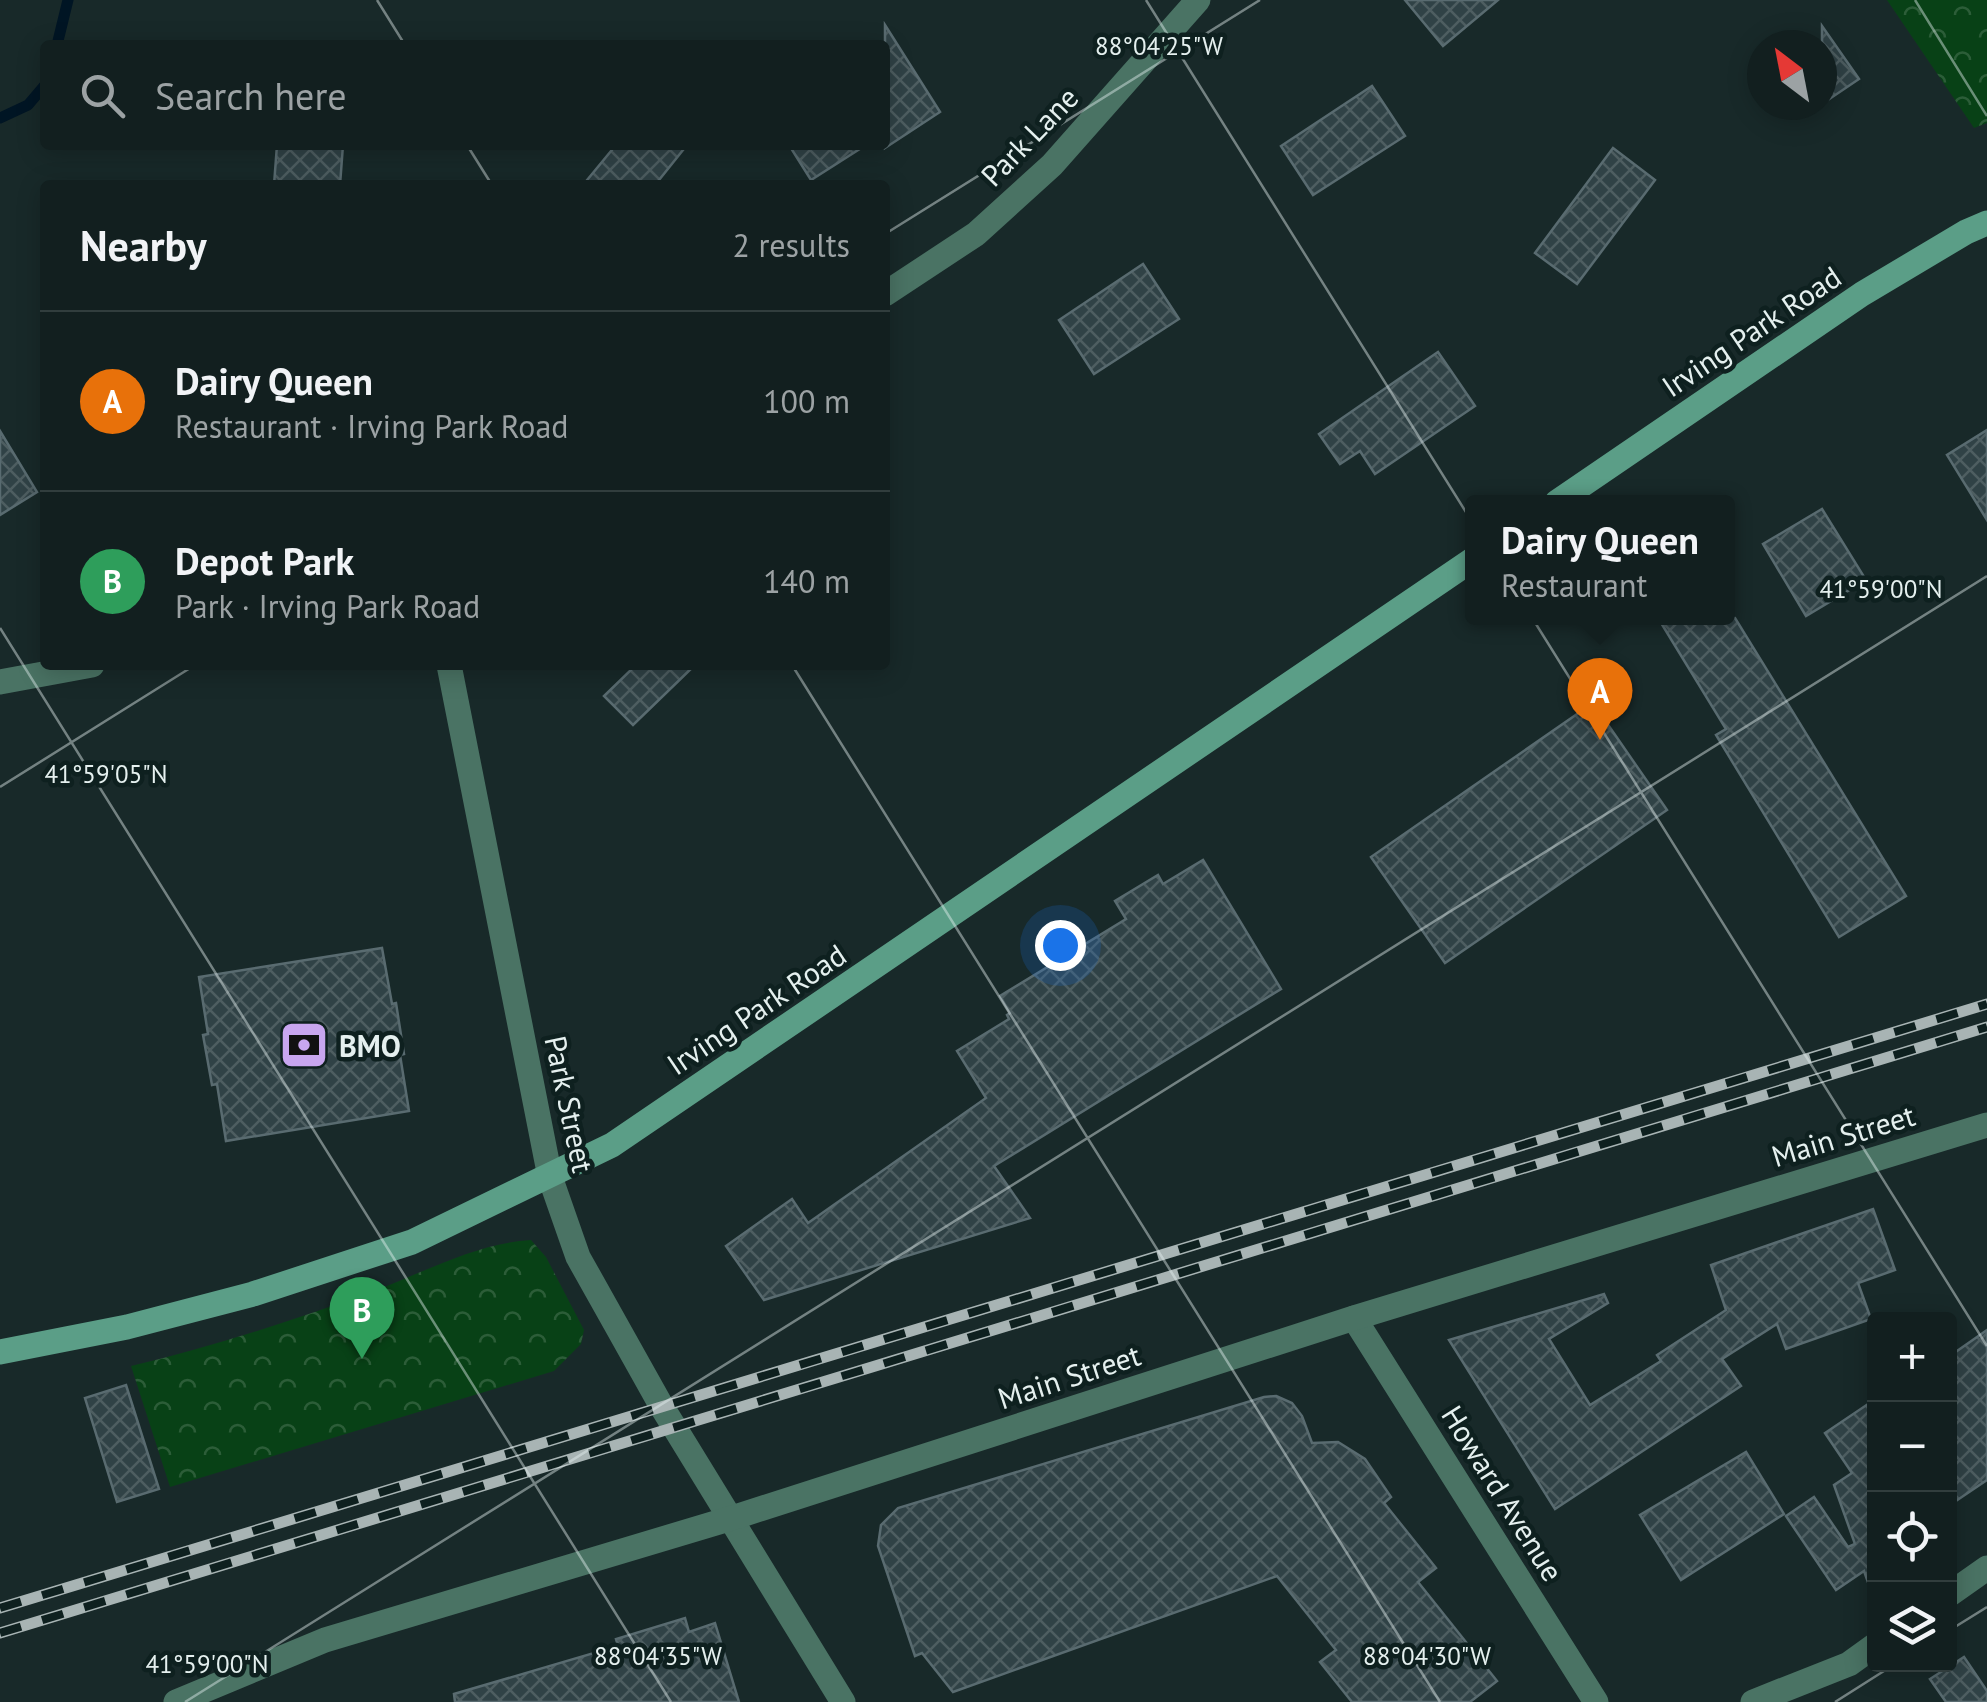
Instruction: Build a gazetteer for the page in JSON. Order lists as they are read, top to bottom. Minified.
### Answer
{"streets":{"main road":["Irving Park Road"],"street":["Park Lane","Park Street","Main Street","Howard Avenue"]},"crossings":[["Irving Park Road","Park Street"],["Park Street","Main Street"],["Main Street","Howard Avenue"]],"places":{"bank":["BMO"]},"north":"top left","page":{"search":"Search here","heading":["Nearby","2 results"],"list":[{"mark":"A","name":"Dairy Queen","note":"Restaurant · Irving Park Road","value":"100 m"},{"mark":"B","name":"Depot Park","note":"Park · Irving Park Road","value":"140 m"}],"popup":["Dairy Queen","Restaurant"],"pins":["A","B"],"map_buttons":["+","−"]},"coordinates":["88°04'25\"W","41°59'00\"N","41°59'05\"N","88°04'35\"W","88°04'30\"W"]}
